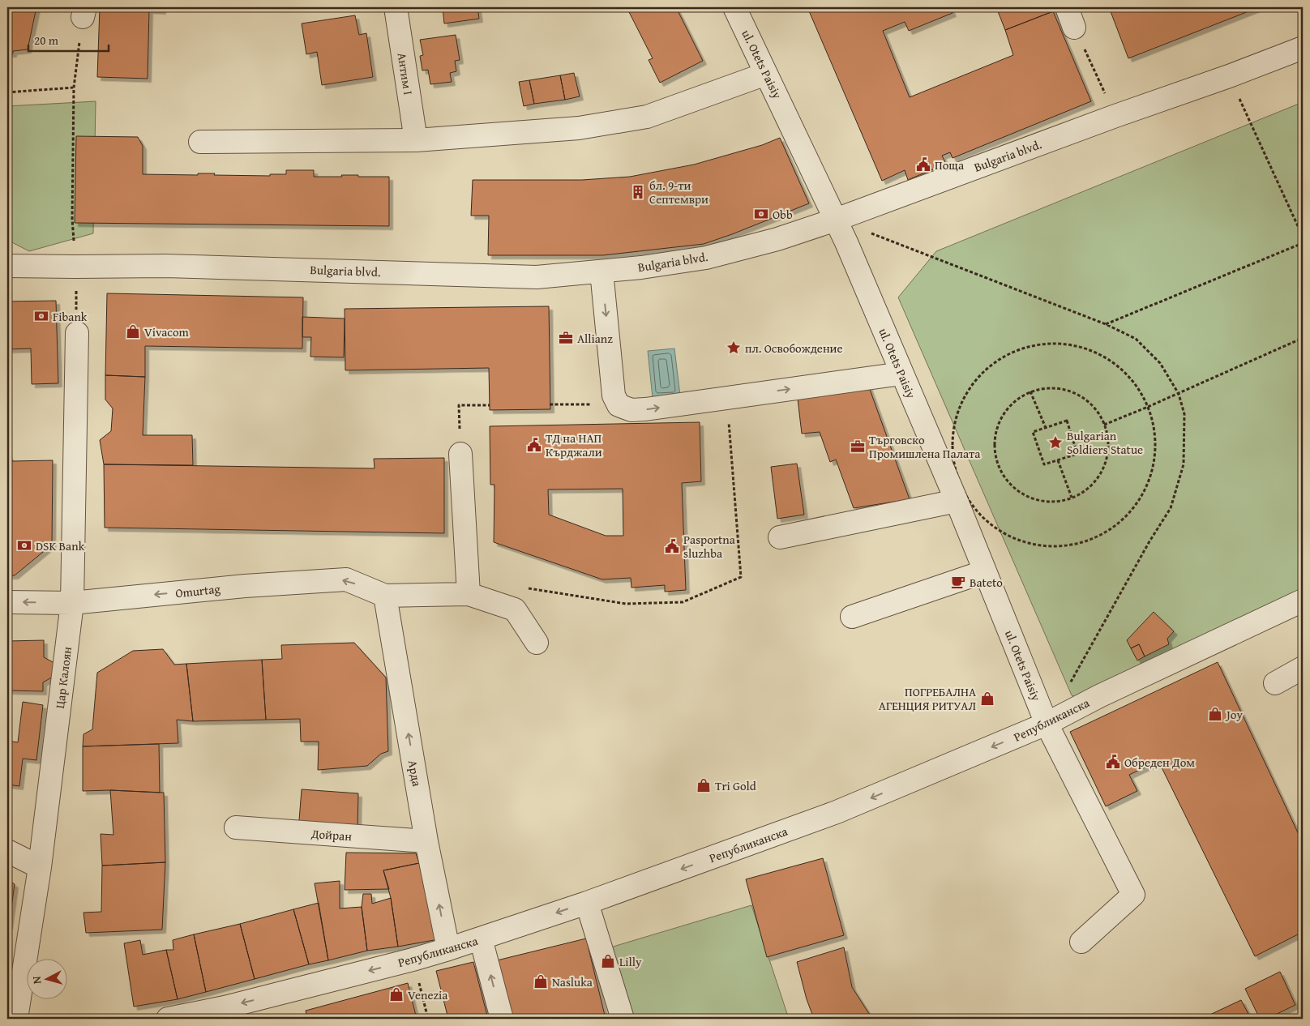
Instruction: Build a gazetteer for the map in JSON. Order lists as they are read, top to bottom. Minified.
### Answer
{"streets":{"street":["ul. Otets Paisiy","Антим I","Bulgaria blvd.","Omurtag","Цар Калоян","Републиканска","Арда","Дойран"]},"crossings":[["ul. Otets Paisiy","Bulgaria blvd."],["ul. Otets Paisiy","Републиканска"],["Omurtag","Цар Калоян"],["Omurtag","Арда"],["Републиканска","Арда"],["Арда","Дойран"]],"one_way":["Omurtag","Републиканска","Арда"],"places":{"public building":["Поща","ТД на НАП Кърджали","Pasportna sluzhba","Обреден Дом"],"building":["бл. 9-ти Септември"],"bank":["Obb","Fibank","DSK Bank"],"shop":["Vivacom","ПОГРЕБАЛНА АГЕНЦИЯ РИТУАЛ","Joy","Tri Gold","Lilly","Nasluka","Venezia"],"office":["Allianz","Търговско Промишлена Палата"],"place":["пл. Освобождение","Bulgarian Soldiers Statue"],"cafe":["Bateto"]},"scale_bar":"20 m","north":"left"}
